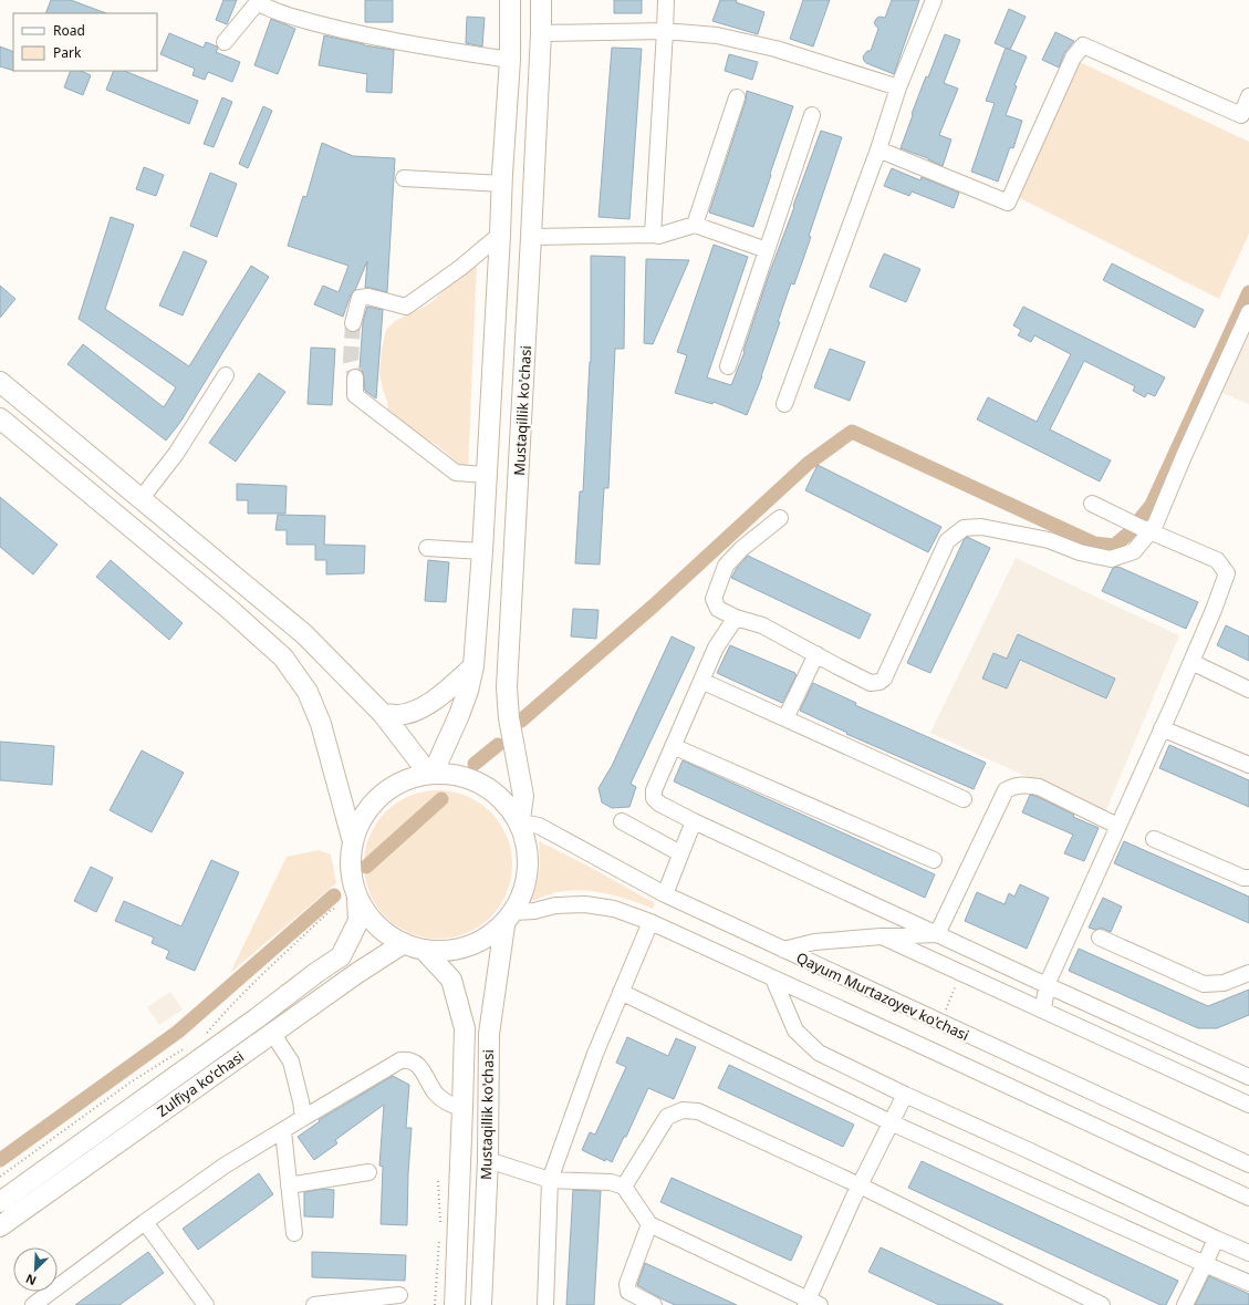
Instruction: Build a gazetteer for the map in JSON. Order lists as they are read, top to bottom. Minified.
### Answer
{"streets":{"main road":["Mustaqillik ko'chasi","Zulfiya ko'chasi"],"street":["Qayum Murtazoyev ko'chasi"]},"crossings":[["Mustaqillik ko'chasi","Qayum Murtazoyev ko'chasi"]],"legend":["Road","Park"],"north":"bottom left"}
